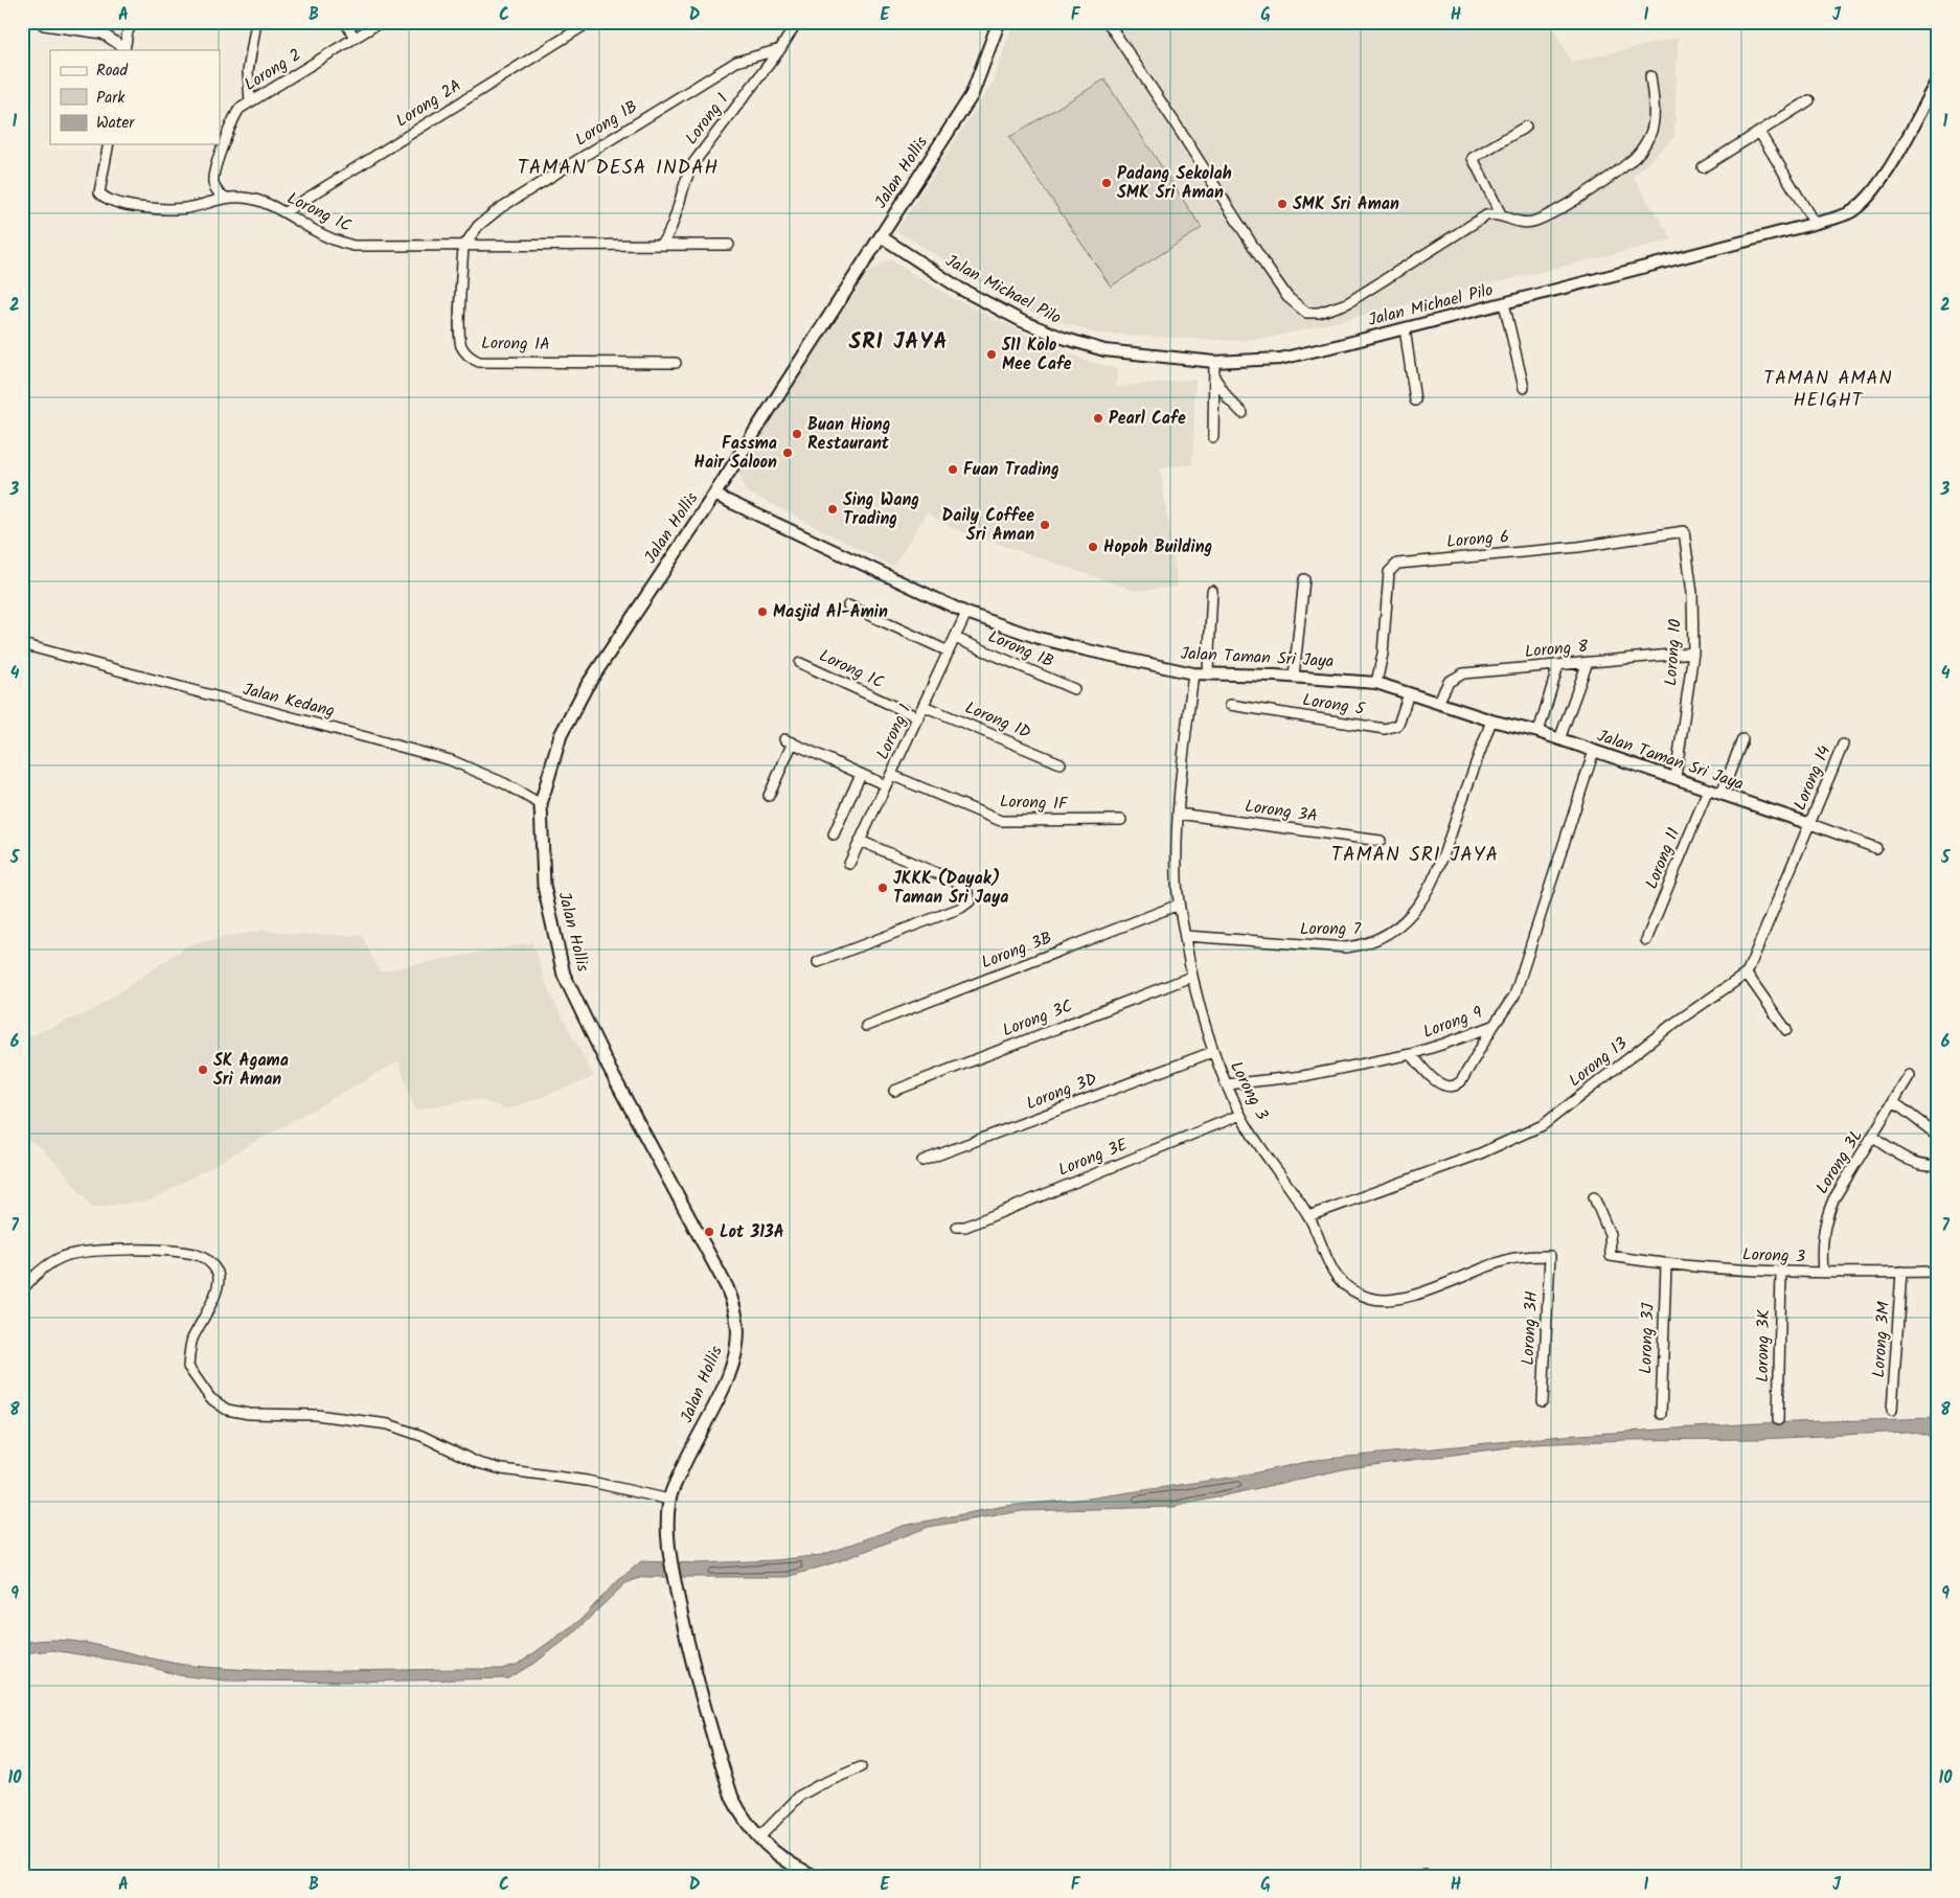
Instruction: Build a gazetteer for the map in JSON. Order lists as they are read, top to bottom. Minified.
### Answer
{"streets":{"main road":["Jalan Hollis"],"street":["Lorong 2","Lorong 2A","Lorong 1","Lorong 1B","Lorong 1C","Jalan Michael Pilo","Lorong 1A","Lorong 6","Lorong 8","Lorong 10","Jalan Taman Sri Jaya","Jalan Kedang","Lorong 5","Lorong 1D","Lorong 14","Lorong 1F","Lorong 3A","Lorong 11","Lorong 7","Lorong 3B","Lorong 3C","Lorong 9","Lorong 13","Lorong 3","Lorong 3D","Lorong 3E","Lorong 3L","Lorong 3H","Lorong 3J","Lorong 3M","Lorong 3K"]},"crossings":[["Lorong 2","Lorong 1C"],["Lorong 2A","Lorong 1C"],["Lorong 1","Lorong 1B"],["Lorong 1","Lorong 1C"],["Lorong 1","Jalan Taman Sri Jaya"],["Lorong 1","Lorong 1D"],["Lorong 1","Lorong 1F"],["Lorong 1B","Lorong 1C"],["Lorong 1B","Lorong 1A"],["Jalan Hollis","Jalan Michael Pilo"],["Jalan Hollis","Jalan Taman Sri Jaya"],["Jalan Hollis","Jalan Kedang"],["Lorong 1C","Lorong 1A"],["Lorong 6","Lorong 10"],["Lorong 6","Jalan Taman Sri Jaya"],["Lorong 8","Lorong 10"],["Lorong 8","Jalan Taman Sri Jaya"],["Lorong 10","Jalan Taman Sri Jaya"],["Jalan Taman Sri Jaya","Lorong 5"],["Jalan Taman Sri Jaya","Lorong 14"],["Jalan Taman Sri Jaya","Lorong 11"],["Jalan Taman Sri Jaya","Lorong 7"],["Jalan Taman Sri Jaya","Lorong 9"],["Jalan Taman Sri Jaya","Lorong 3"],["Lorong 3A","Lorong 3"],["Lorong 7","Lorong 3"],["Lorong 3B","Lorong 3"],["Lorong 3C","Lorong 3"],["Lorong 9","Lorong 3"],["Lorong 13","Lorong 3"],["Lorong 3","Lorong 3D"],["Lorong 3","Lorong 3E"],["Lorong 3","Lorong 3L"],["Lorong 3","Lorong 3H"],["Lorong 3","Lorong 3J"],["Lorong 3","Lorong 3M"],["Lorong 3","Lorong 3K"]],"districts":["TAMAN DESA INDAH","SRI JAYA","TAMAN AMAN HEIGHT","TAMAN SRI JAYA"],"places":["Padang Sekolah SMK Sri Aman","SMK Sri Aman","511 Kolo Mee Cafe","Pearl Cafe","Buan Hiong Restaurant","Fassma Hair Saloon","Fuan Trading","Sing Wang Trading","Daily Coffee Sri Aman","Hopoh Building","Masjid Al-Amin","JKKK (Dayak) Taman Sri Jaya","SK Agama Sri Aman","Lot 313A"],"legend":["Road","Park","Water"],"grid":{"columns":["A","B","C","D","E","F","G","H","I","J"],"rows":["1","2","3","4","5","6","7","8","9","10"]}}
